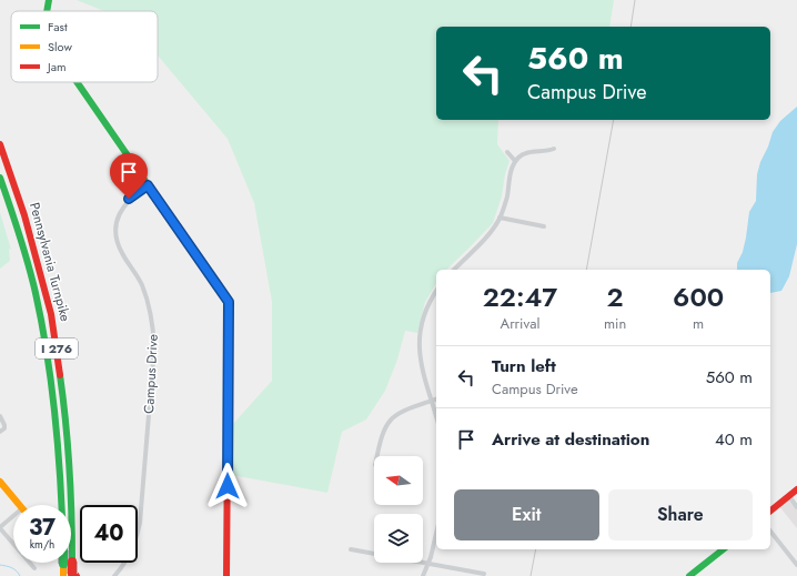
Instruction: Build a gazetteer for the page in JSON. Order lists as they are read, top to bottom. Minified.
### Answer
{"streets":{"main road":["Pennsylvania Turnpike","I 276"],"street":["Campus Drive"]},"legend":["Fast","Slow","Jam"],"north":"left","page":{"turn":["560 m","Campus Drive"],"eta":["22:47","Arrival","2","min","600","m"],"list":[{"name":"Turn left","note":"Campus Drive","value":"560 m"},{"name":"Arrive at destination","value":"40 m"}],"buttons":["Exit","Share"],"speed":"37 km/h","limit":"40"}}
